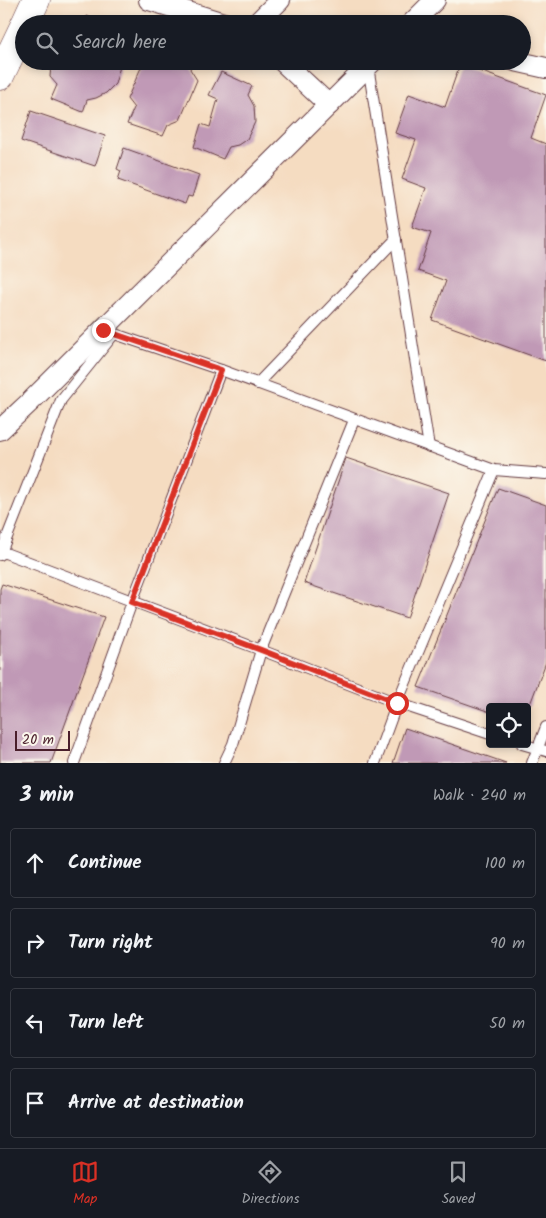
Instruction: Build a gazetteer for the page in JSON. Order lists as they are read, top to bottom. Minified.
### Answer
{"scale_bar":"20 m","page":{"search":"Search here","scale":"20 m","heading":["3 min","Walk · 240 m"],"list":[["Continue","100 m"],["Turn right","90 m"],["Turn left","50 m"],"Arrive at destination"],"nav":["Map","Directions","Saved"]}}
